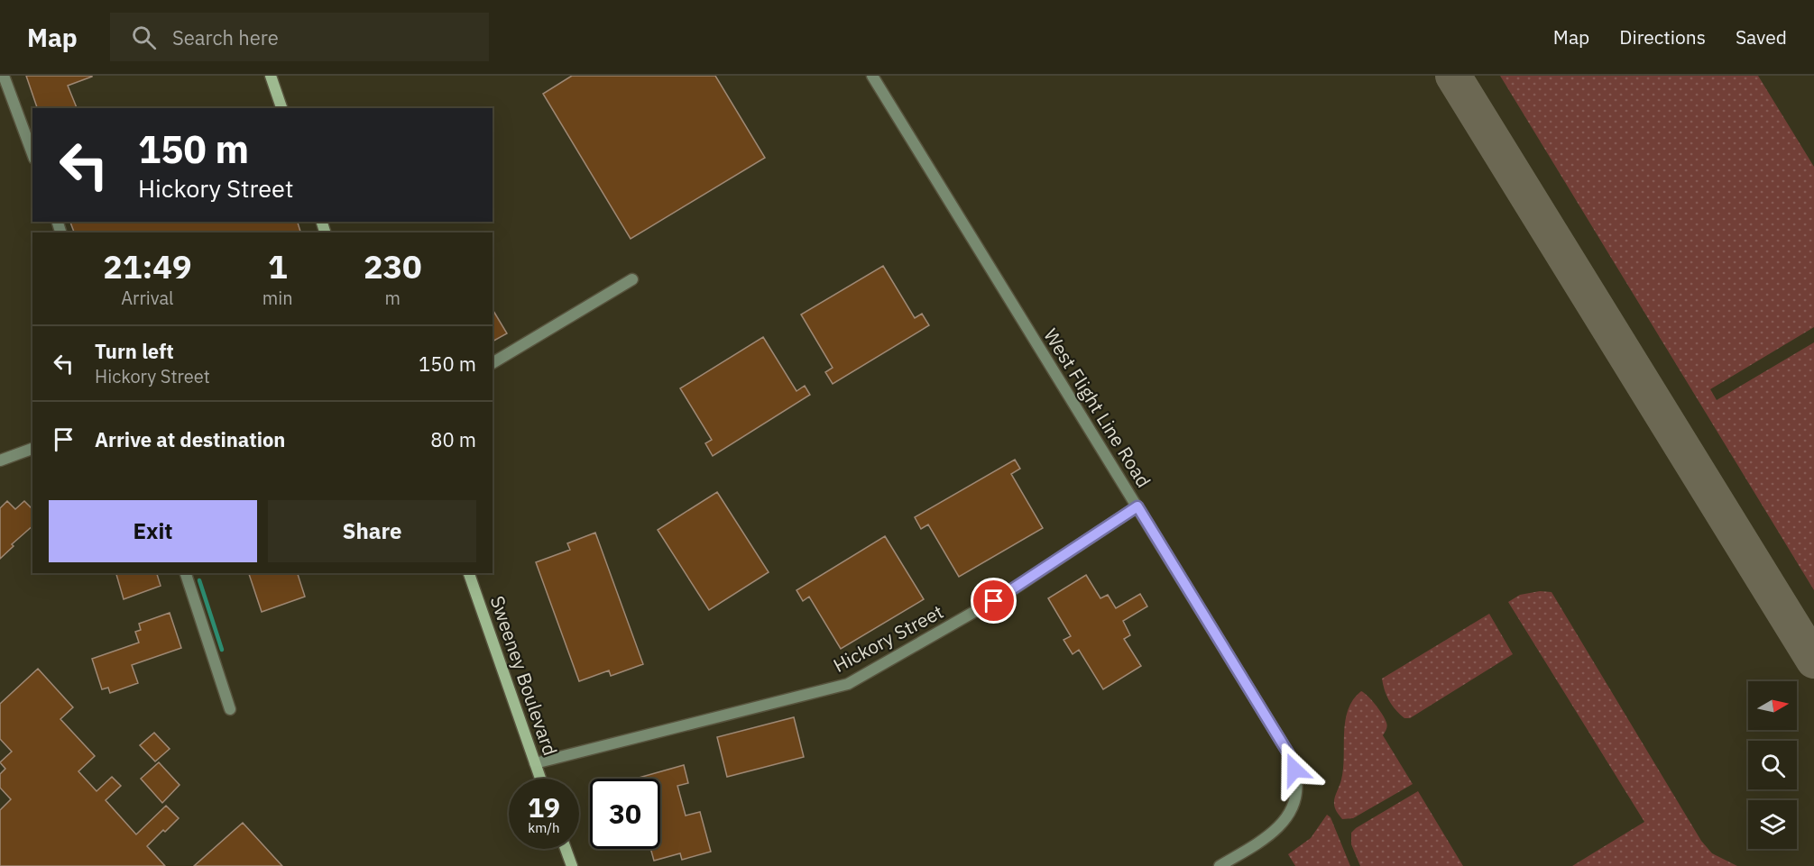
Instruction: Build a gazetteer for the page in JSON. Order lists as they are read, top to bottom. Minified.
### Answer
{"streets":{"main road":["Sweeney Boulevard"],"street":["West Flight Line Road","Hickory Street"]},"crossings":[["West Flight Line Road","Hickory Street"],["Hickory Street","Sweeney Boulevard"]],"north":"right","page":{"header":"Map","search":"Search here","nav":["Map","Directions","Saved"],"turn":["150 m","Hickory Street"],"eta":["21:49","Arrival","1","min","230","m"],"list":[{"name":"Turn left","note":"Hickory Street","value":"150 m"},{"name":"Arrive at destination","value":"80 m"}],"buttons":["Exit","Share"],"speed":"19 km/h","limit":"30"}}
